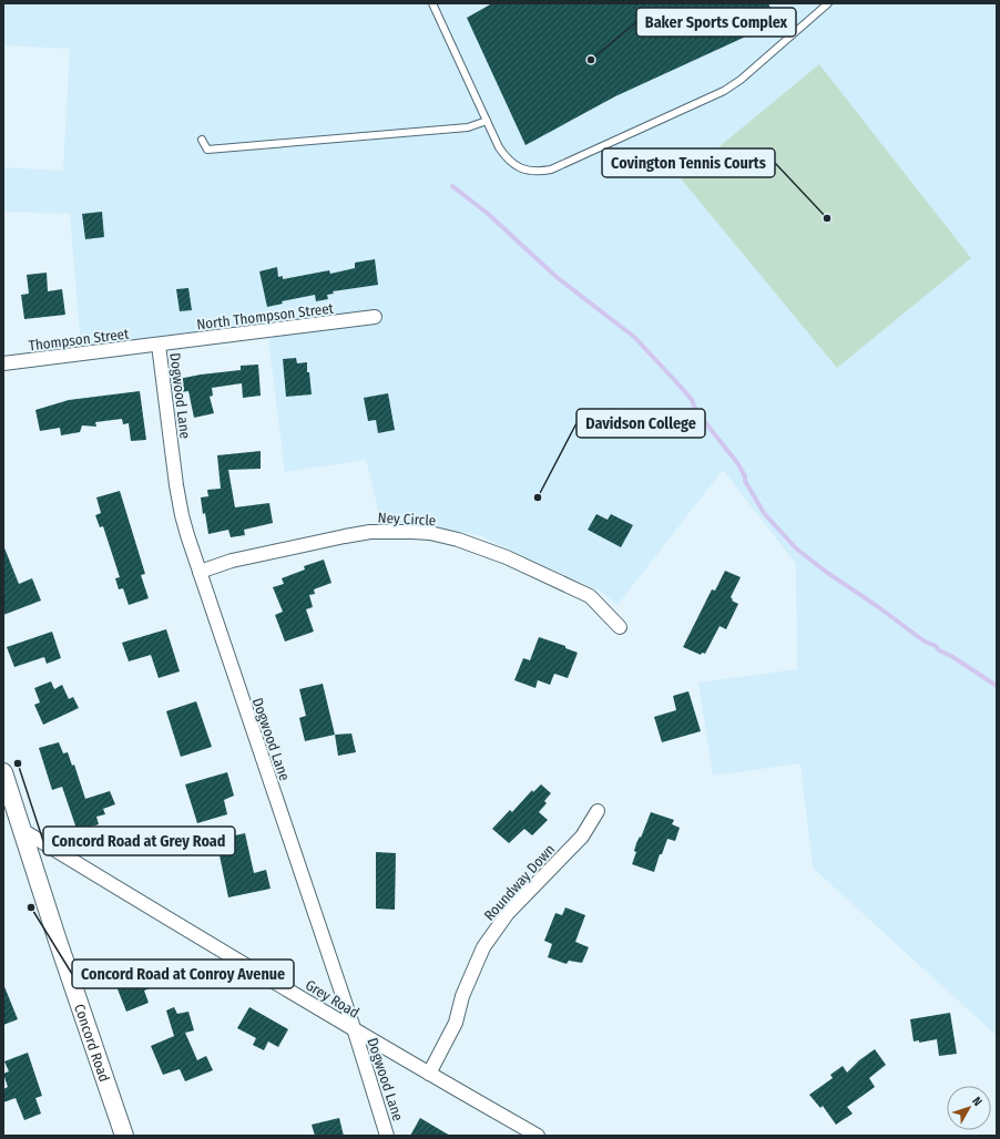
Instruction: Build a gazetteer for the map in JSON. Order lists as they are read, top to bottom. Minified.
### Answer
{"streets":{"main road":["Concord Road"],"street":["North Thompson Street","Thompson Street","Dogwood Lane","Ney Circle","Roundway Down","Grey Road"]},"crossings":[["North Thompson Street","Thompson Street"],["North Thompson Street","Dogwood Lane"],["Thompson Street","Dogwood Lane"],["Dogwood Lane","Ney Circle"],["Dogwood Lane","Grey Road"],["Roundway Down","Grey Road"],["Grey Road","Concord Road"]],"places":["Baker Sports Complex","Covington Tennis Courts","Davidson College","Concord Road at Grey Road","Concord Road at Conroy Avenue"],"north":"top right"}
